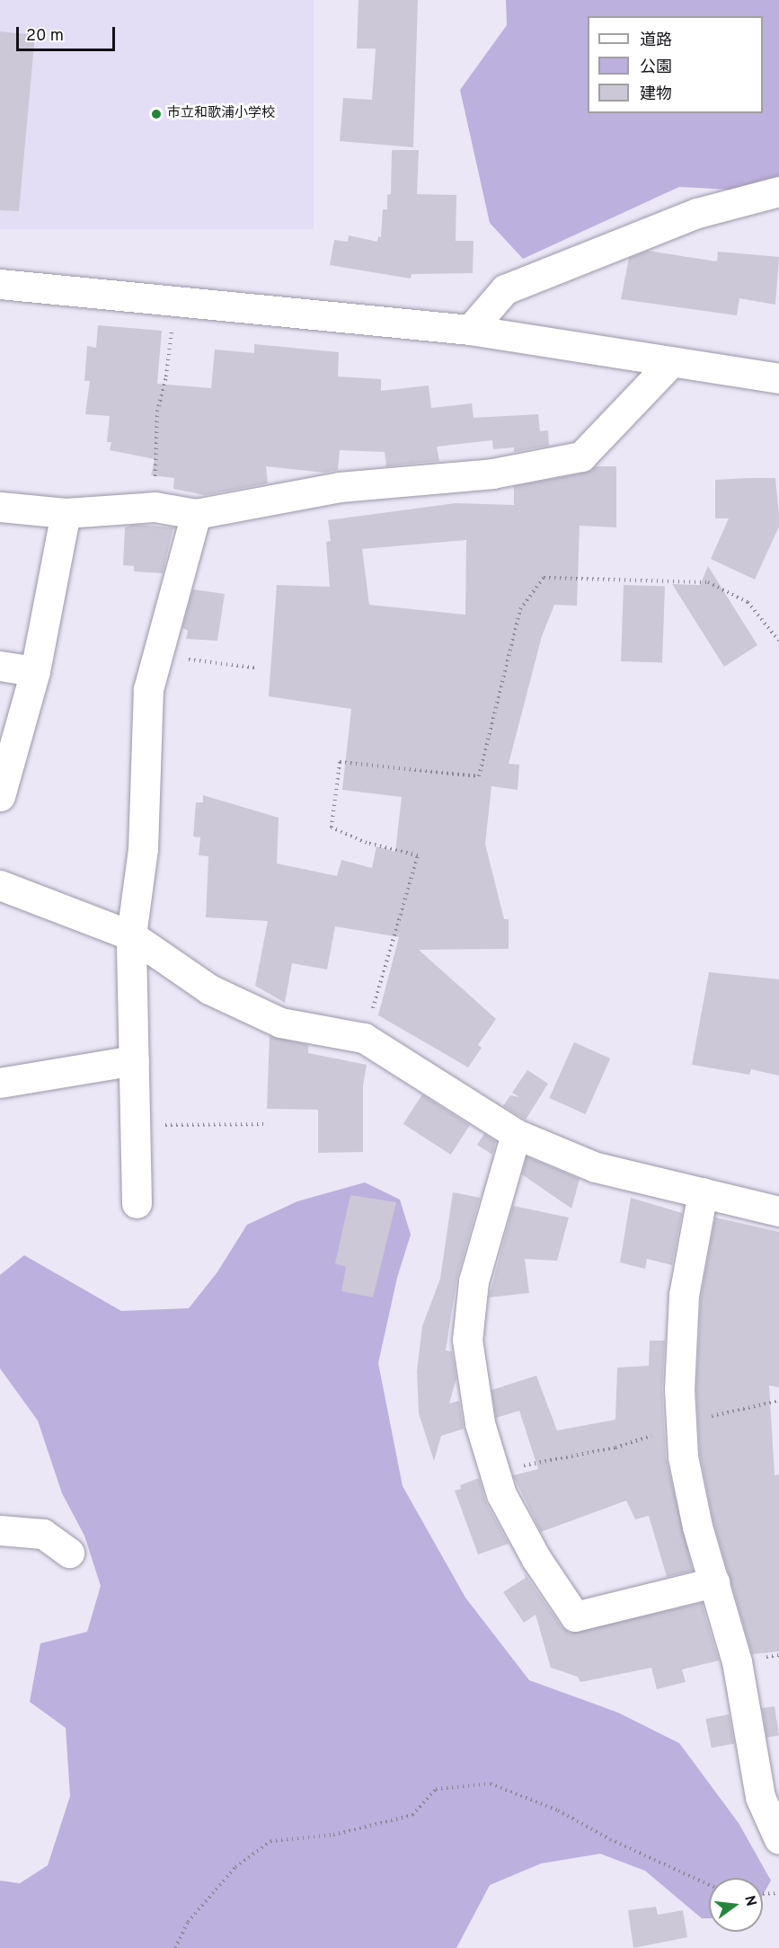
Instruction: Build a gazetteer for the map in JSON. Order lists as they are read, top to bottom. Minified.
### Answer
{"places":["市立和歌浦小学校"],"legend":["道路","公園","建物"],"scale_bar":"20 m","north":"right"}
